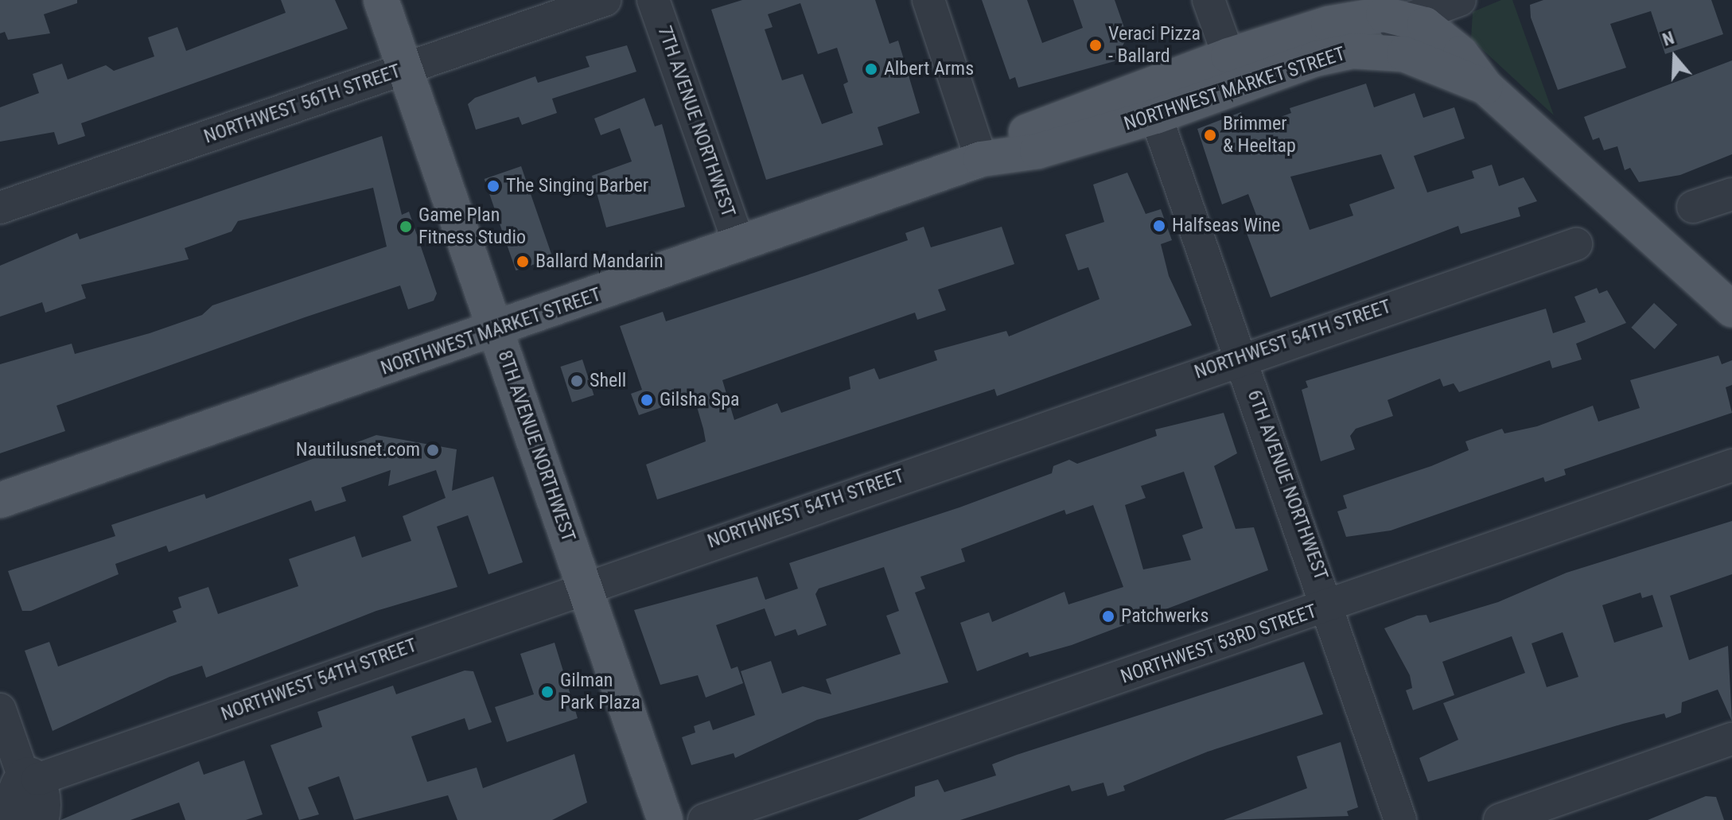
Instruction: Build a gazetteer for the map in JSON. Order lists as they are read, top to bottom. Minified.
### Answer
{"streets":{"main road":["NORTHWEST MARKET STREET","8TH AVENUE NORTHWEST"],"street":["NORTHWEST 56TH STREET","7TH AVENUE NORTHWEST","NORTHWEST 54TH STREET","6TH AVENUE NORTHWEST","NORTHWEST 53RD STREET"]},"crossings":[["NORTHWEST MARKET STREET","7TH AVENUE NORTHWEST"],["NORTHWEST MARKET STREET","8TH AVENUE NORTHWEST"],["NORTHWEST MARKET STREET","6TH AVENUE NORTHWEST"],["NORTHWEST 56TH STREET","8TH AVENUE NORTHWEST"],["NORTHWEST 54TH STREET","8TH AVENUE NORTHWEST"],["NORTHWEST 54TH STREET","6TH AVENUE NORTHWEST"],["6TH AVENUE NORTHWEST","NORTHWEST 53RD STREET"]],"places":["Veraci Pizza - Ballard","Albert Arms","Brimmer & Heeltap","The Singing Barber","Halfseas Wine","Game Plan Fitness Studio","Ballard Mandarin","Shell","Gilsha Spa","Nautilusnet.com","Patchwerks","Gilman Park Plaza"],"north":"top"}
